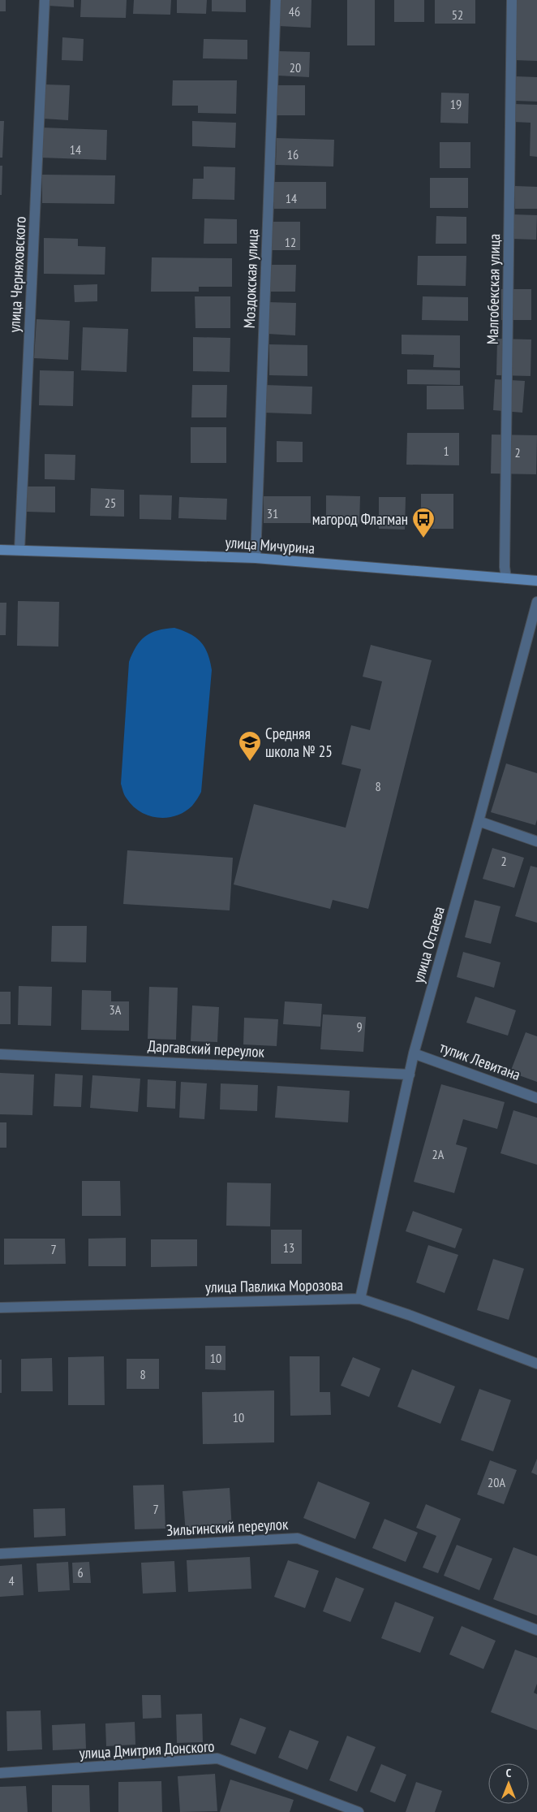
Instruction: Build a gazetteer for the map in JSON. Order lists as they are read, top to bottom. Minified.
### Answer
{"streets":{"street":["улица Черняховского","Моздокская улица","Малгобекская улица","улица Мичурина","улица Остаева","Даргавский переулок","тупик Левитана","улица Павлика Морозова","Зильгинский переулок","улица Дмитрия Донского"]},"crossings":[["улица Черняховского","улица Мичурина"],["Моздокская улица","улица Мичурина"],["Малгобекская улица","улица Мичурина"],["улица Остаева","Даргавский переулок"],["улица Остаева","тупик Левитана"],["улица Остаева","улица Павлика Морозова"]],"places":{"bus stop":["магород Флагман"],"school or university":["Средняя школа № 25"]},"house_numbers":["46","52","20","19","14","16","14","12","1","2","25","31","8","2","3А","9","2А","13","7","10","8","10","20А","7","6","4"],"north":"top"}
